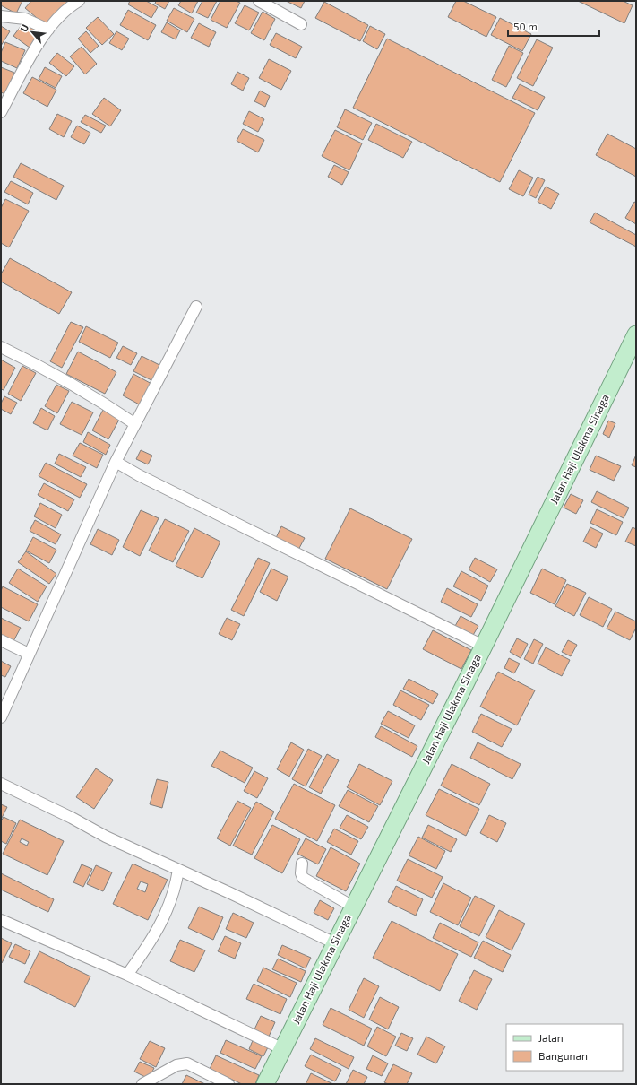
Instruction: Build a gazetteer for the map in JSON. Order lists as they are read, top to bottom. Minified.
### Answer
{"streets":{"main road":["Jalan Haji Ulakma Sinaga"]},"legend":["Jalan","Bangunan"],"scale_bar":"50 m","north":"top left"}
